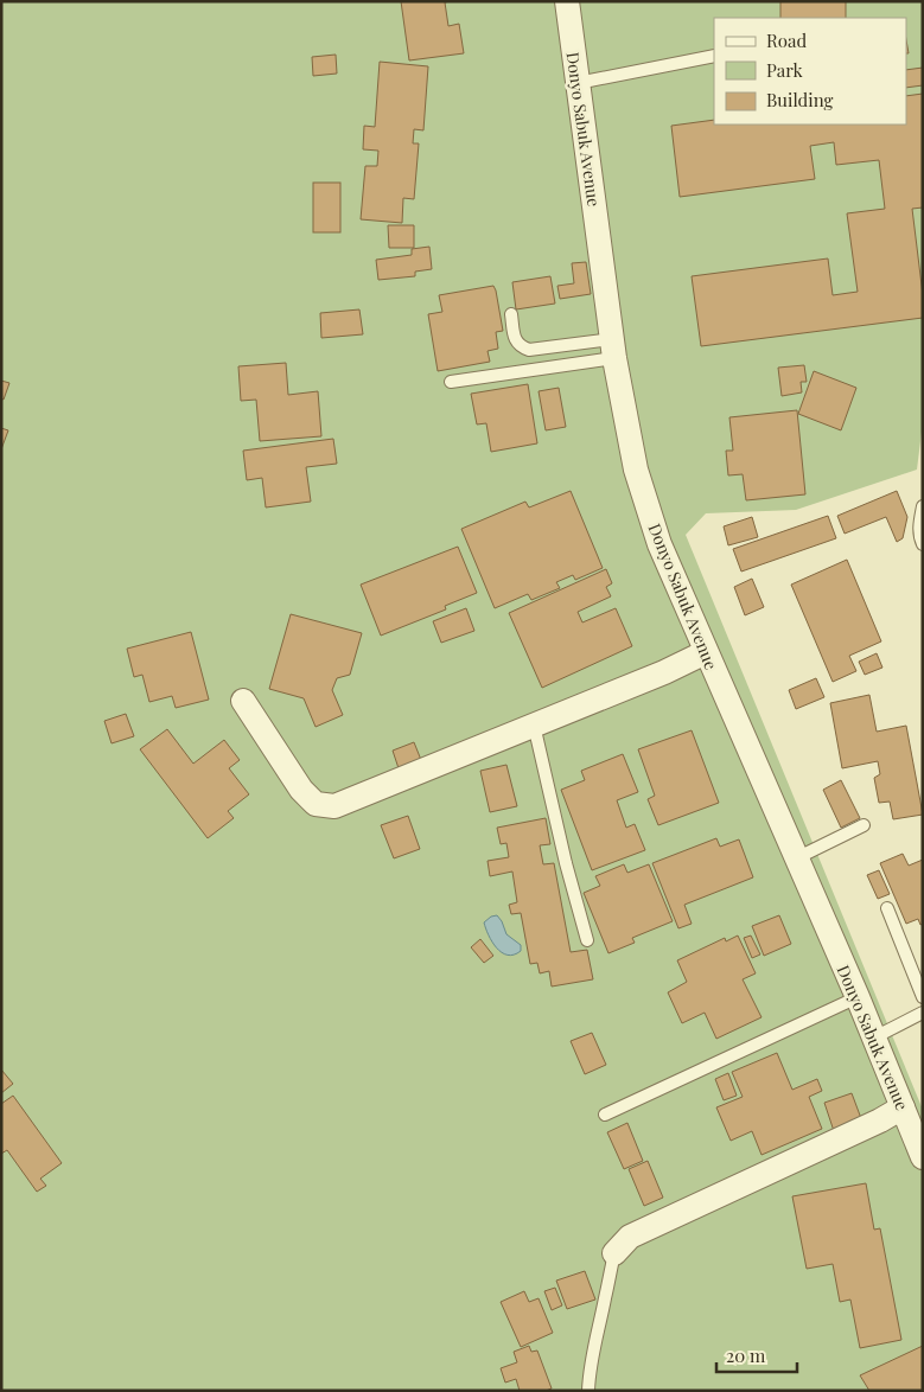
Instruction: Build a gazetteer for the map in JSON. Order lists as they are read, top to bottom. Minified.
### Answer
{"streets":{"street":["Donyo Sabuk Avenue"]},"legend":["Road","Park","Building"],"scale_bar":"20 m"}
